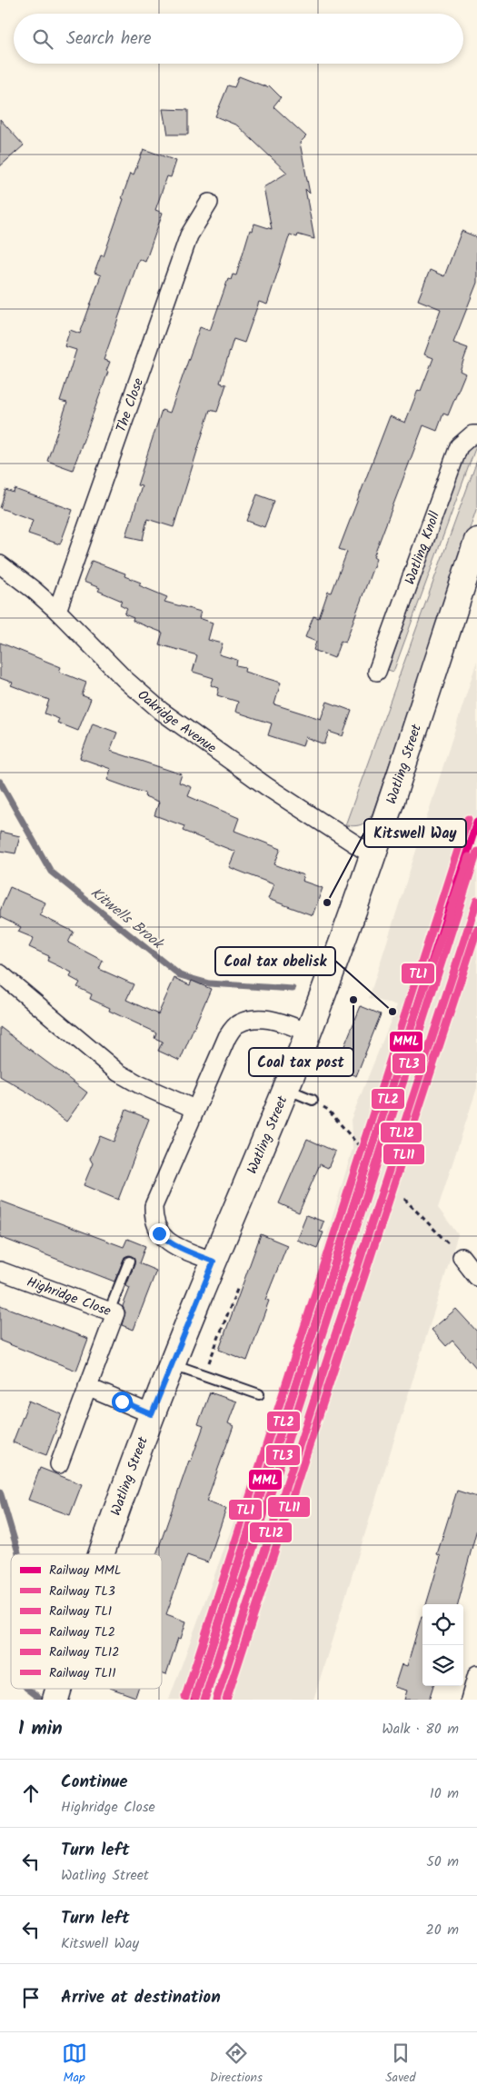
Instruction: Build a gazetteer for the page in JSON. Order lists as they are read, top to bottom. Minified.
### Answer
{"streets":{"main road":["Watling Street"],"street":["The Close","Watling Knoll","Oakridge Avenue","Highridge Close"]},"crossings":[["The Close","Oakridge Avenue"],["Oakridge Avenue","Watling Street"]],"water":["Kitwells Brook"],"places":["Kitswell Way","Coal tax post","Coal tax obelisk"],"lines":["rail line TL1","rail line MML","rail line TL3","rail line TL2","rail line TL12","rail line TL11"],"legend":["Railway MML","Railway TL3","Railway TL1","Railway TL2","Railway TL12","Railway TL11"],"page":{"search":"Search here","heading":["1 min","Walk · 80 m"],"list":[["Continue","Highridge Close","10 m"],["Turn left","Watling Street","50 m"],["Turn left","Kitswell Way","20 m"],"Arrive at destination"],"nav":["Map","Directions","Saved"]}}
